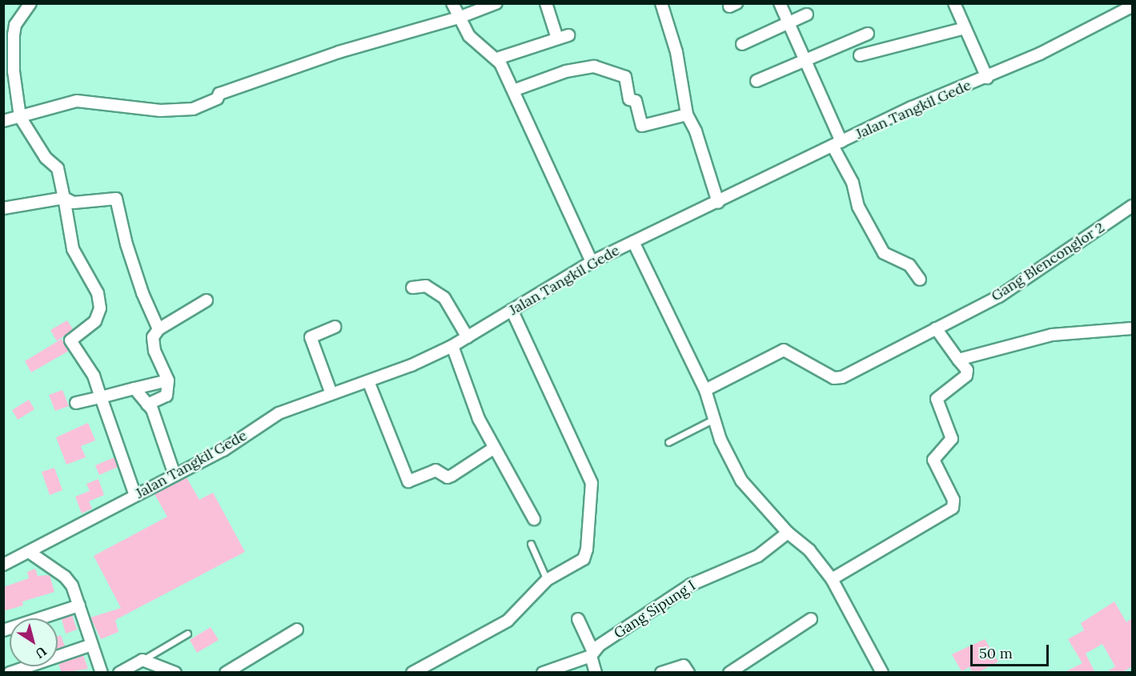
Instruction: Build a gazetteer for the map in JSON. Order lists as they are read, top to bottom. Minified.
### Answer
{"streets":{"street":["Jalan Tangkil Gede","Gang Blenconglor 2","Gang Sipung I"]},"scale_bar":"50 m","north":"bottom right"}
